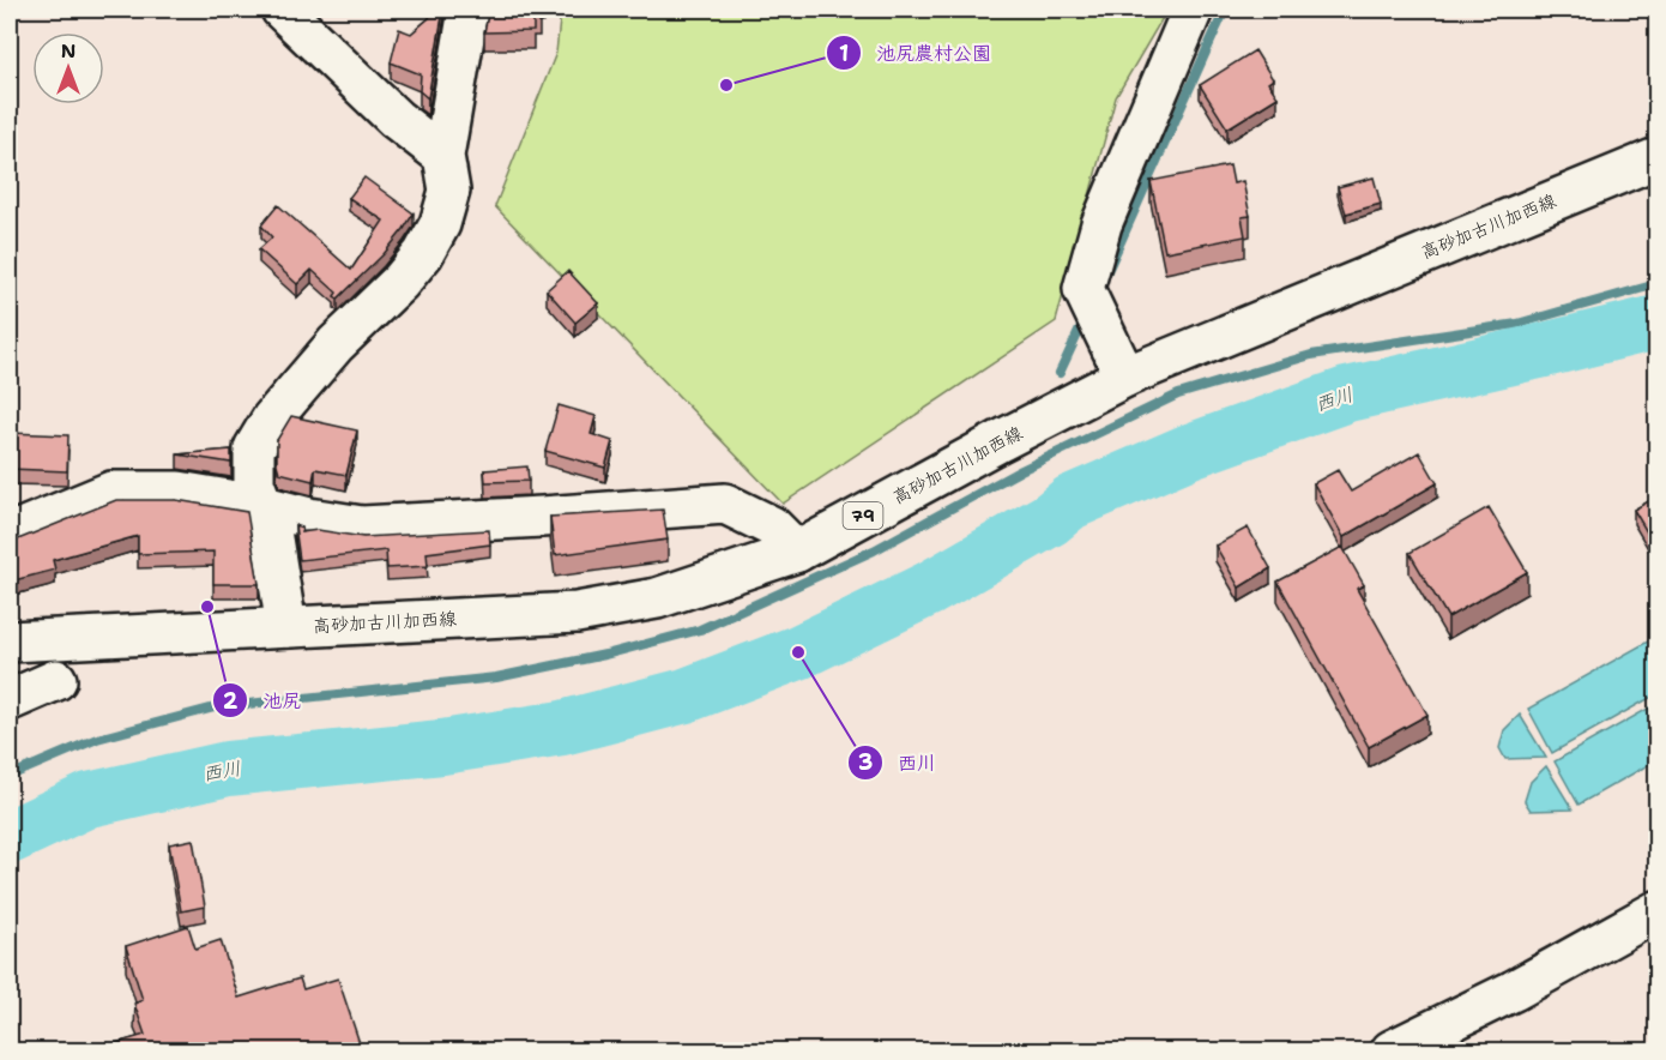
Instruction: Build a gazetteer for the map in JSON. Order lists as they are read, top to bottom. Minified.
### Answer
{"streets":{"street":["高砂加古川加西線","79"]},"water":["西川"],"places":["池尻農村公園","池尻","西川"],"north":"top"}
